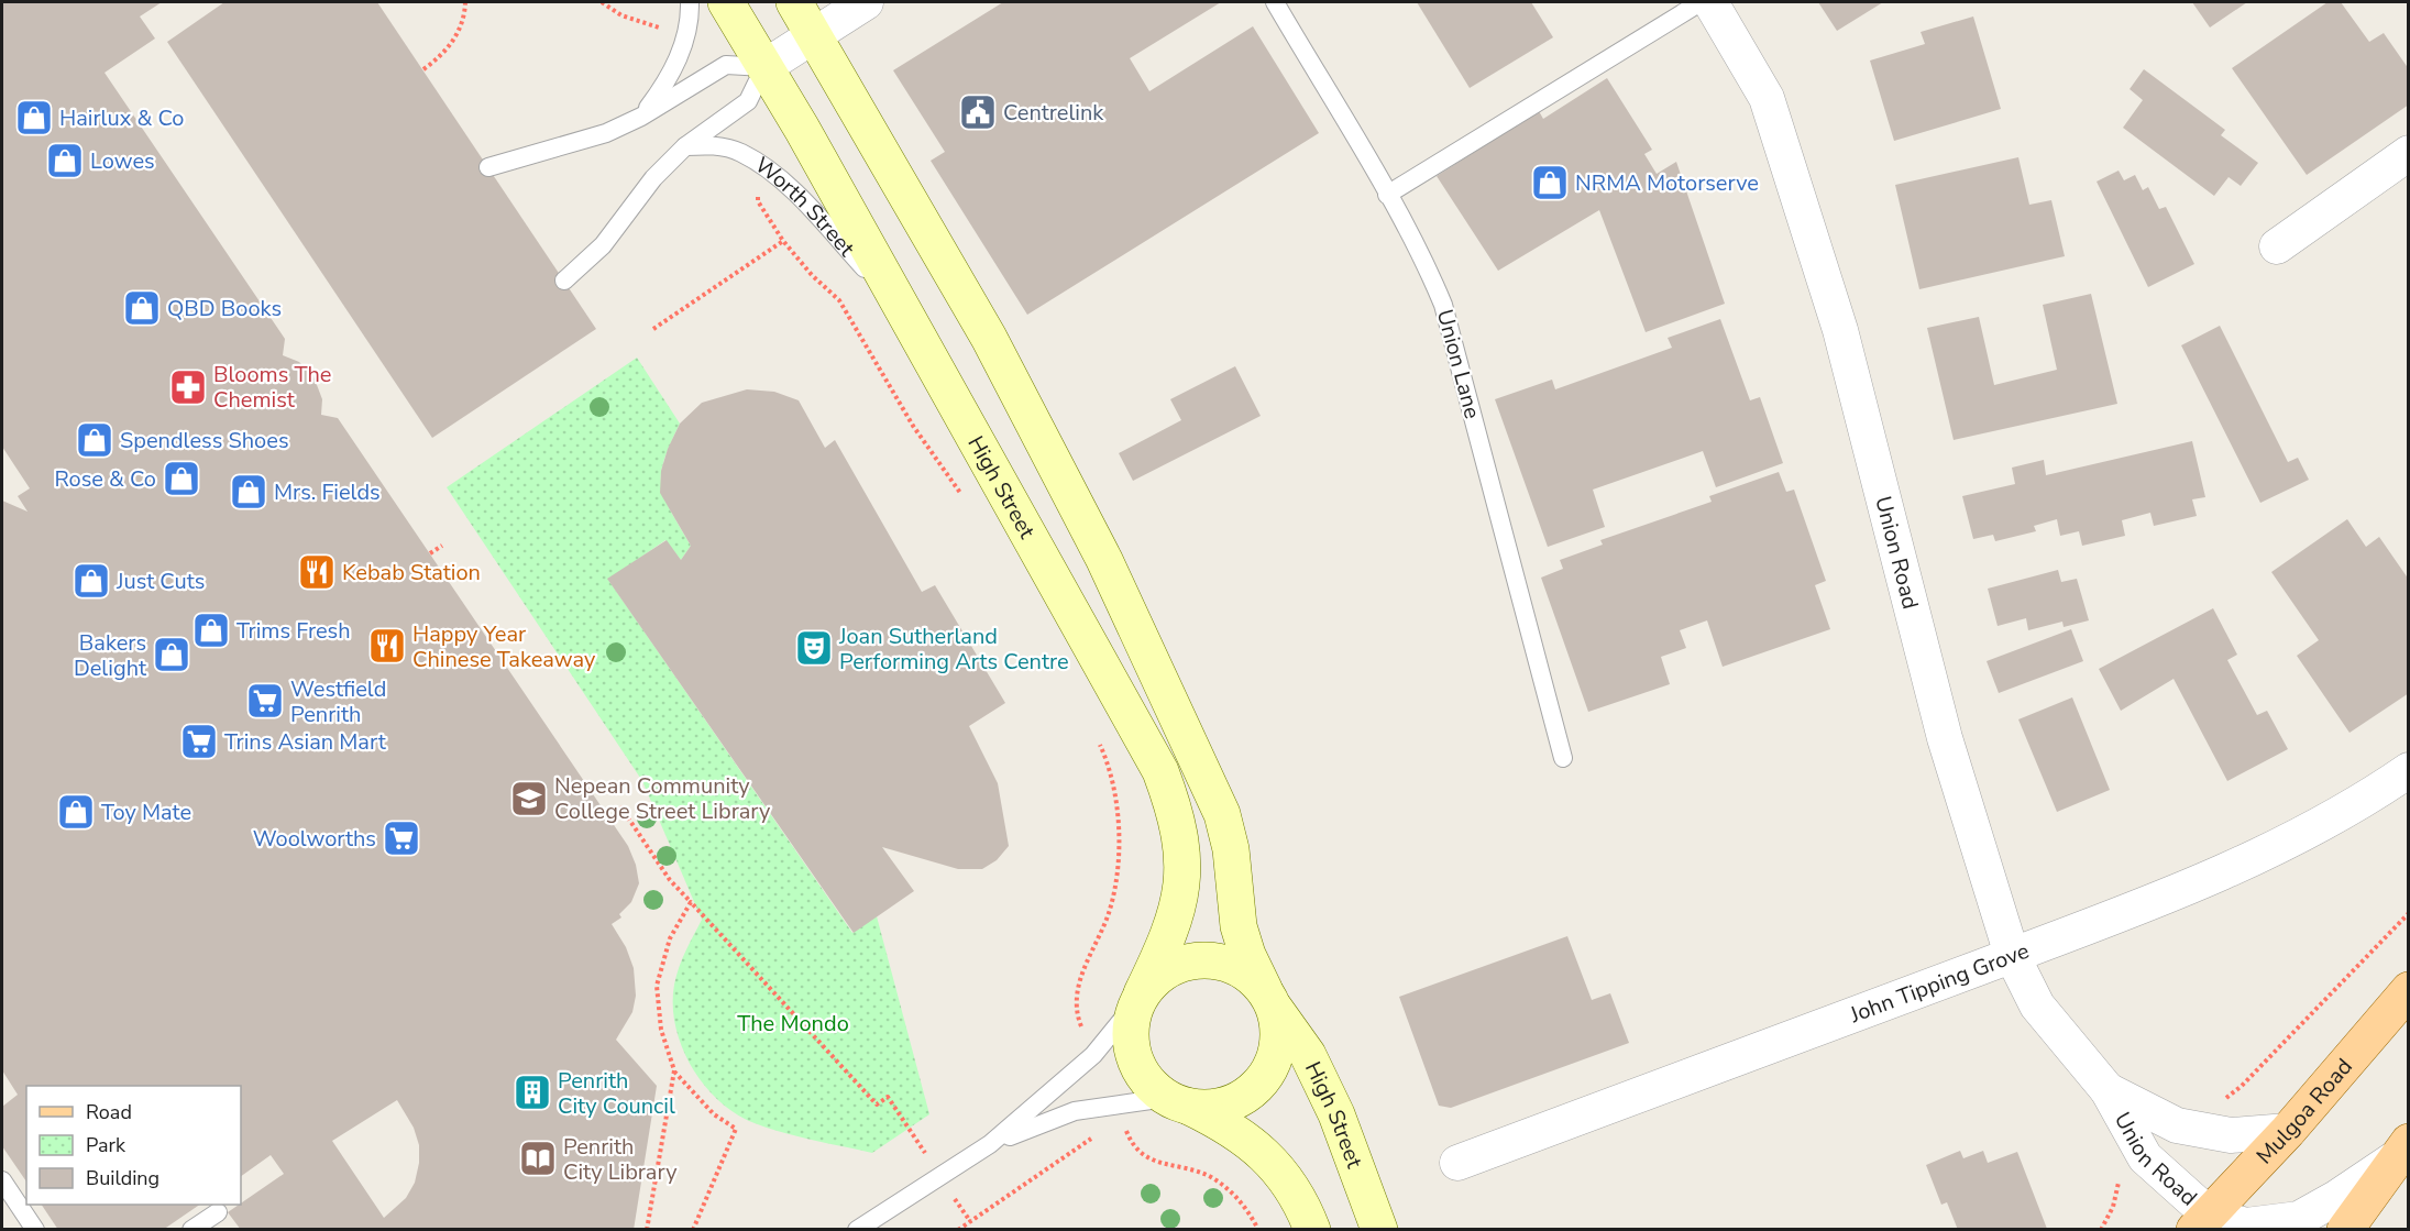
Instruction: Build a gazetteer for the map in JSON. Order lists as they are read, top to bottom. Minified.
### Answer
{"streets":{"main road":["High Street","Mulgoa Road"],"street":["Union Road","John Tipping Grove"],"lane":["Worth Street","Union Lane"]},"crossings":[["Worth Street","High Street"],["Union Road","John Tipping Grove"],["Union Road","Mulgoa Road"]],"parks":["The Mondo"],"places":{"public building":["Centrelink"],"shop":["Hairlux & Co","Lowes","NRMA Motorserve","QBD Books","Spendless Shoes","Rose & Co","Mrs. Fields","Just Cuts","Trims Fresh","Bakers Delight","Toy Mate"],"pharmacy":["Blooms The Chemist"],"restaurant":["Kebab Station","Happy Year Chinese Takeaway"],"theatre":["Joan Sutherland Performing Arts Centre"],"supermarket":["Westfield Penrith","Trins Asian Mart","Woolworths"],"school or university":["Nepean Community College Street Library"],"building":["Penrith City Council"],"library":["Penrith City Library"]},"legend":["Road","Park","Building"]}
